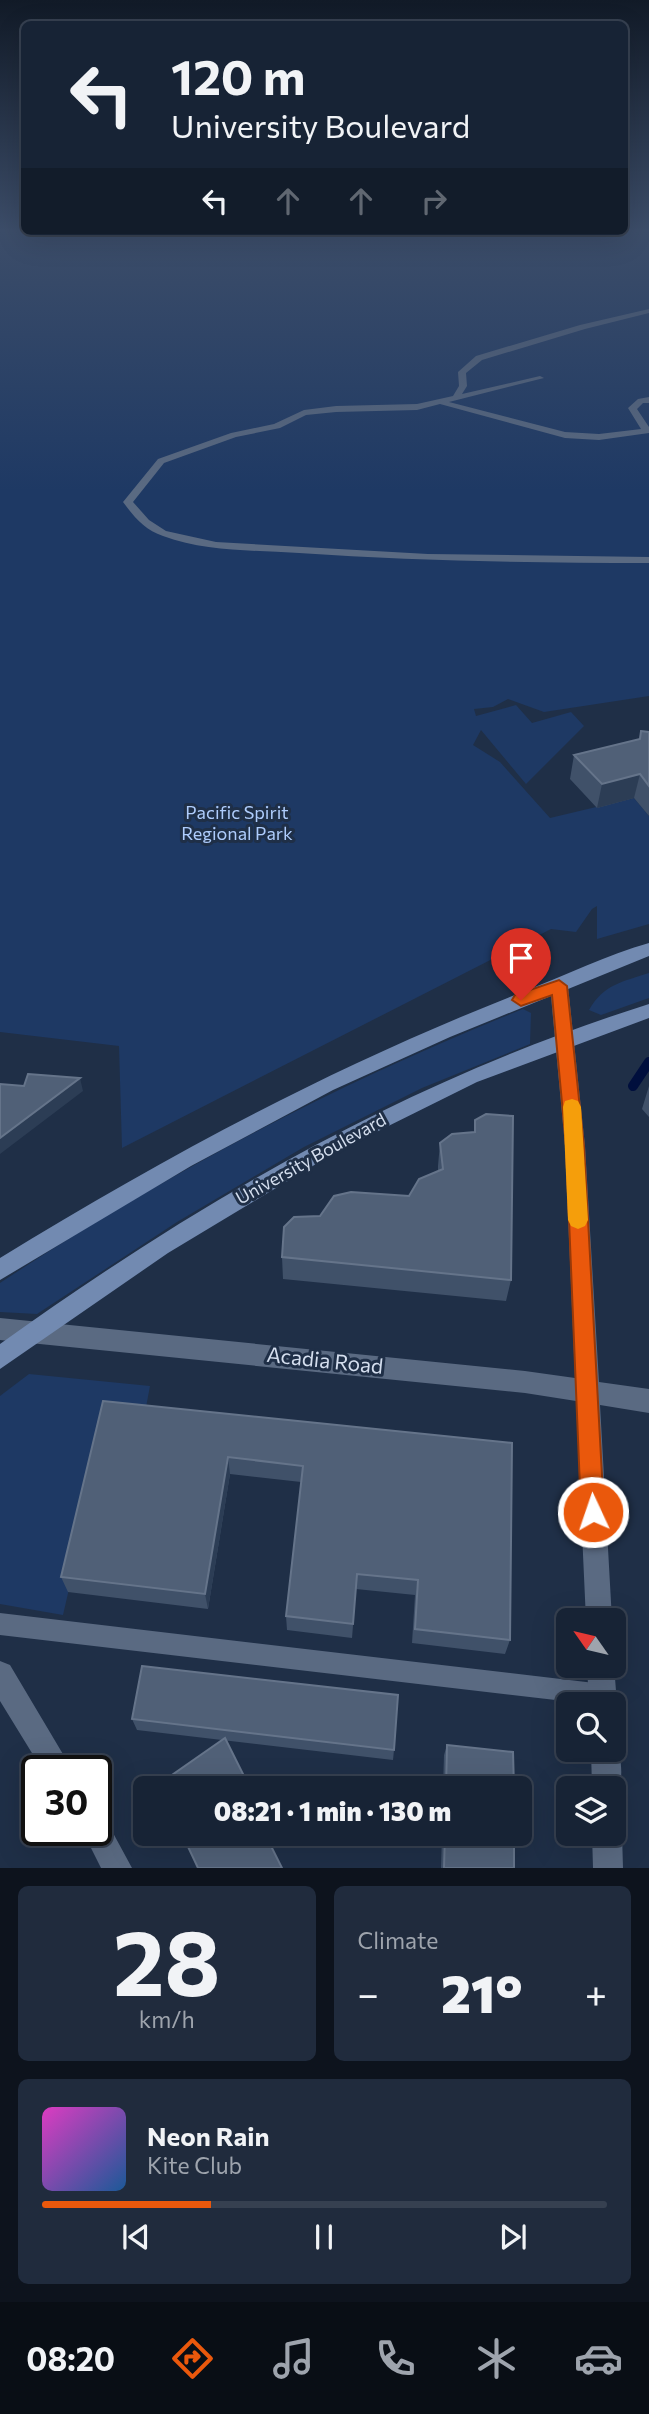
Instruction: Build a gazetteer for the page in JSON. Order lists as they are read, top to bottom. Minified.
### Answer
{"streets":{"main road":["University Boulevard"],"street":["Acadia Road"]},"crossings":[["University Boulevard","Acadia Road"]],"parks":["Pacific Spirit Regional Park"],"north":"top left","page":{"turn":["120 m","University Boulevard"],"limit":"30","trip":"08:21 · 1 min · 130 m","tile":[["28","km/h"],"Climate"],"heat":["−","21°","+"],"song":["Neon Rain","Kite Club"],"tabs":"08:20"}}
